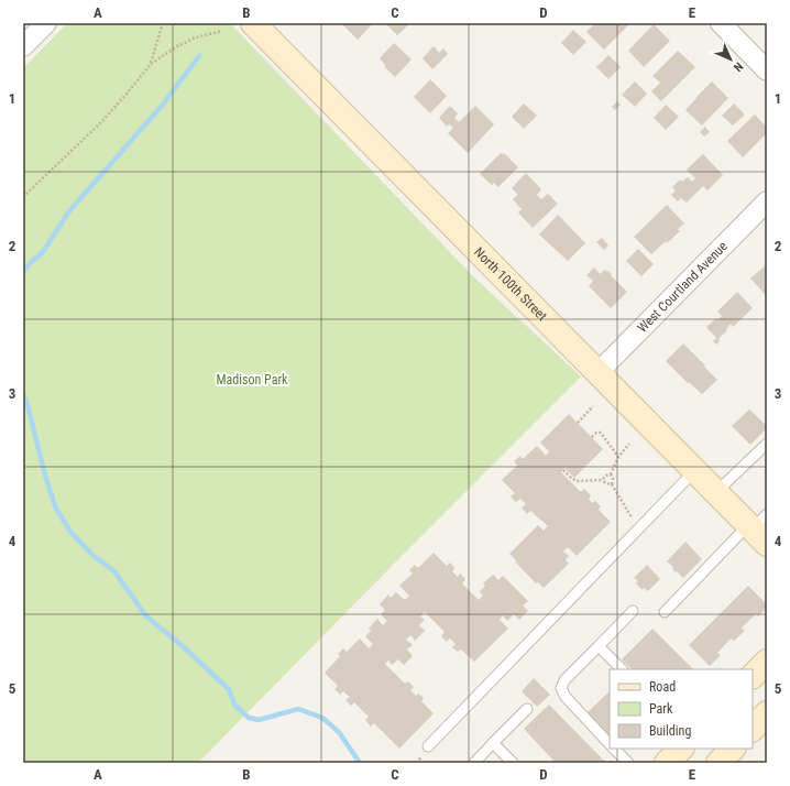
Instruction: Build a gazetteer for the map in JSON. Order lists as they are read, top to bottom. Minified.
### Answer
{"streets":{"street":["North 100th Street","West Courtland Avenue"]},"crossings":[["North 100th Street","West Courtland Avenue"]],"parks":["Madison Park"],"legend":["Road","Park","Building"],"north":"bottom right","grid":{"columns":["A","B","C","D","E"],"rows":["1","2","3","4","5"]}}
